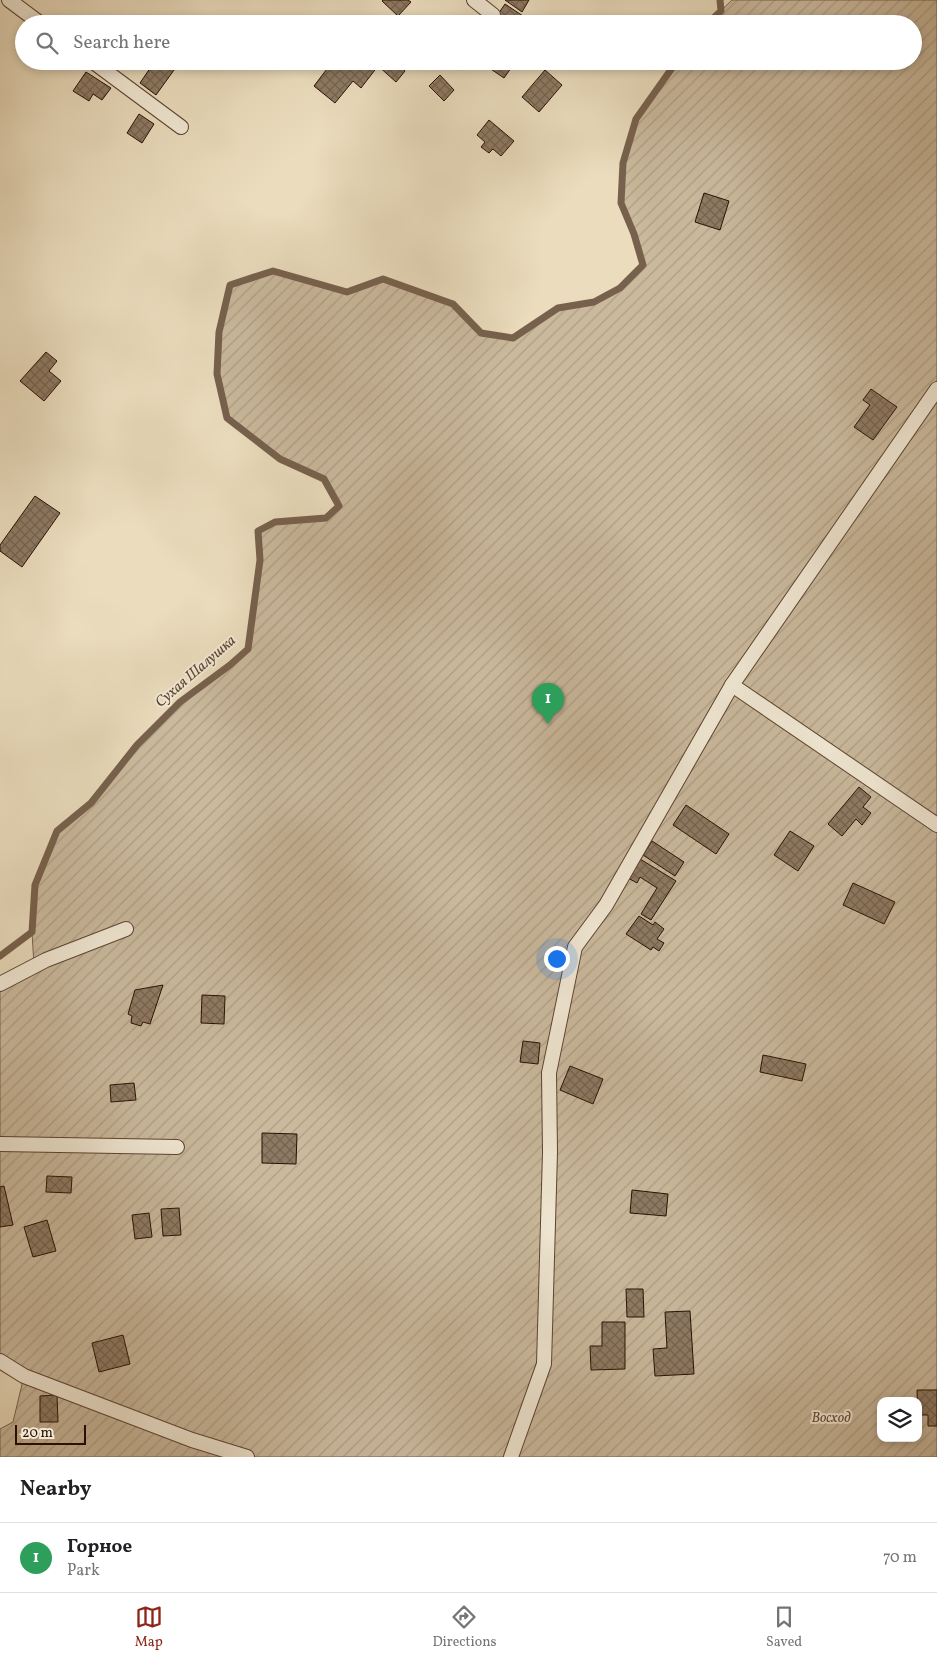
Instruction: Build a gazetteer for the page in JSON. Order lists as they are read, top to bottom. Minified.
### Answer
{"water":["Сухая Шалушка"],"parks":["Восход"],"scale_bar":"20 m","page":{"search":"Search here","pins":"1","scale":"20 m","heading":"Nearby","list":[{"mark":"1","name":"Горное","note":"Park","value":"70 m"}],"nav":["Map","Directions","Saved"]}}
